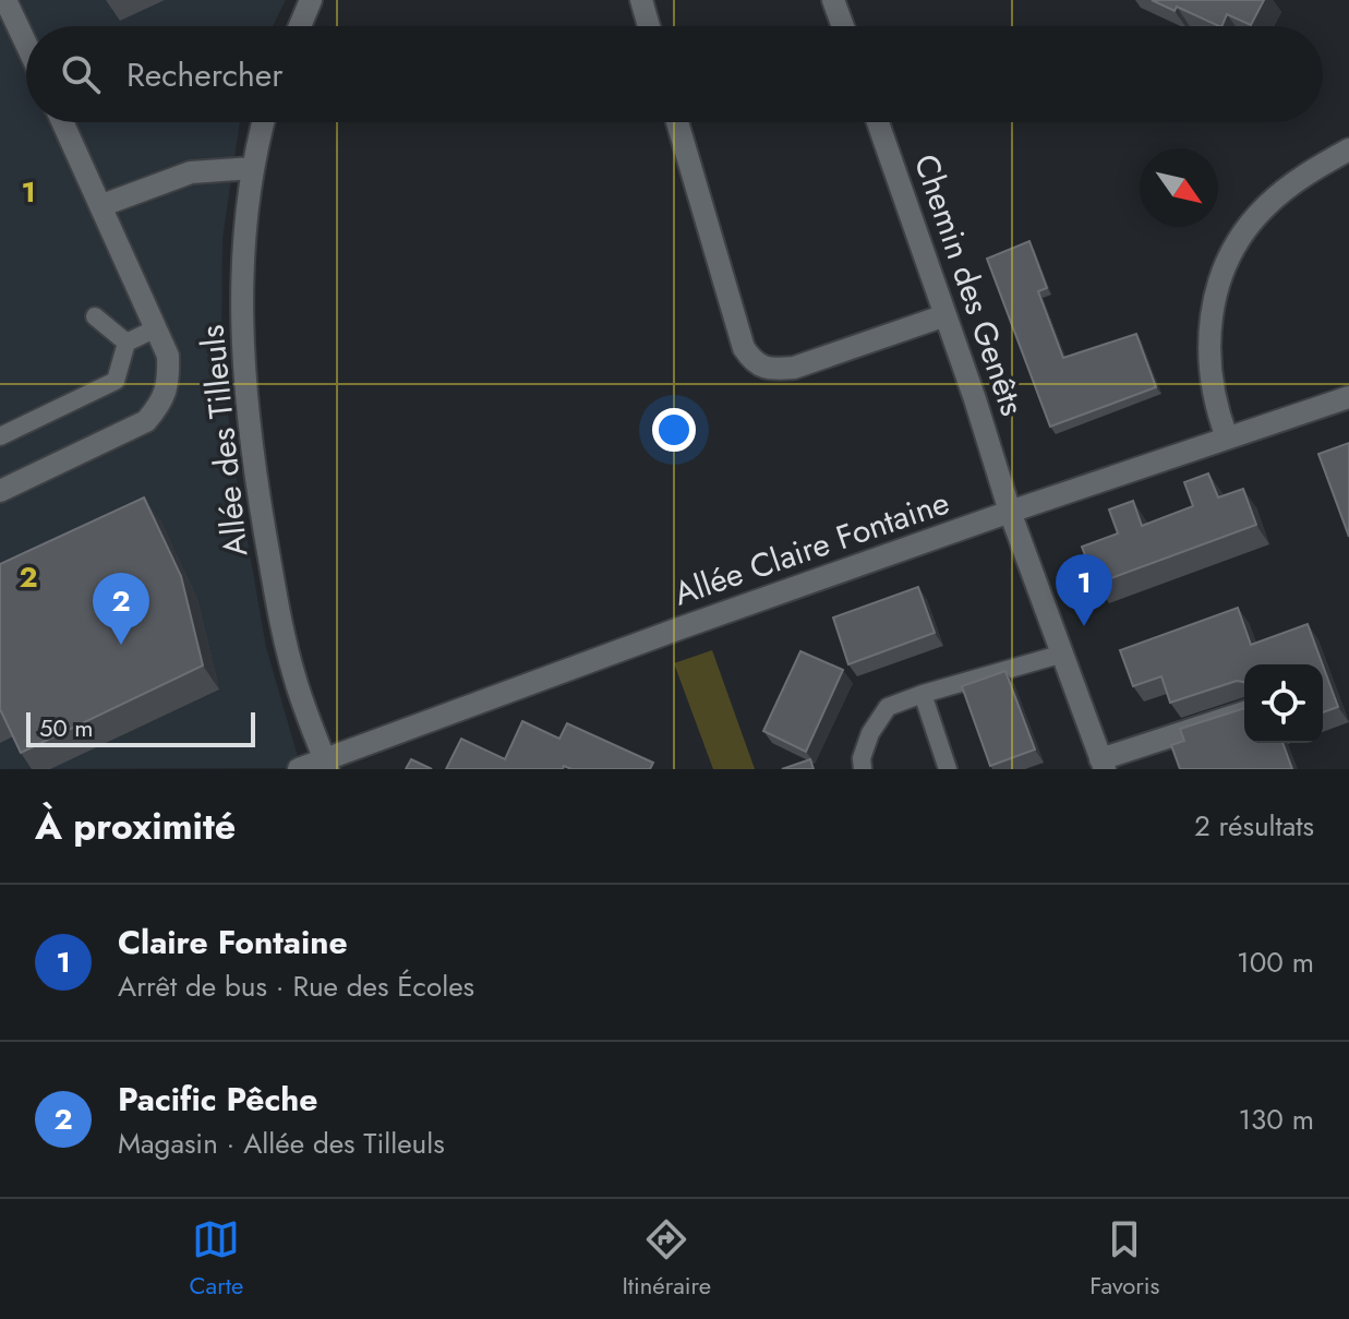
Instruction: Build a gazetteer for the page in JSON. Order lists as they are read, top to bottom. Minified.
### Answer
{"streets":{"street":["Chemin des Genêts","Allée des Tilleuls","Allée Claire Fontaine"]},"crossings":[["Chemin des Genêts","Allée Claire Fontaine"],["Allée des Tilleuls","Allée Claire Fontaine"]],"scale_bar":"50 m","north":"bottom right","page":{"search":"Rechercher","pins":["1","2"],"scale":"50 m","heading":["À proximité","2 résultats"],"list":[{"mark":"1","name":"Claire Fontaine","note":"Arrêt de bus · Rue des Écoles","value":"100 m"},{"mark":"2","name":"Pacific Pêche","note":"Magasin · Allée des Tilleuls","value":"130 m"}],"nav":["Carte","Itinéraire","Favoris"]},"grid":{"rows":["1","2"]}}
